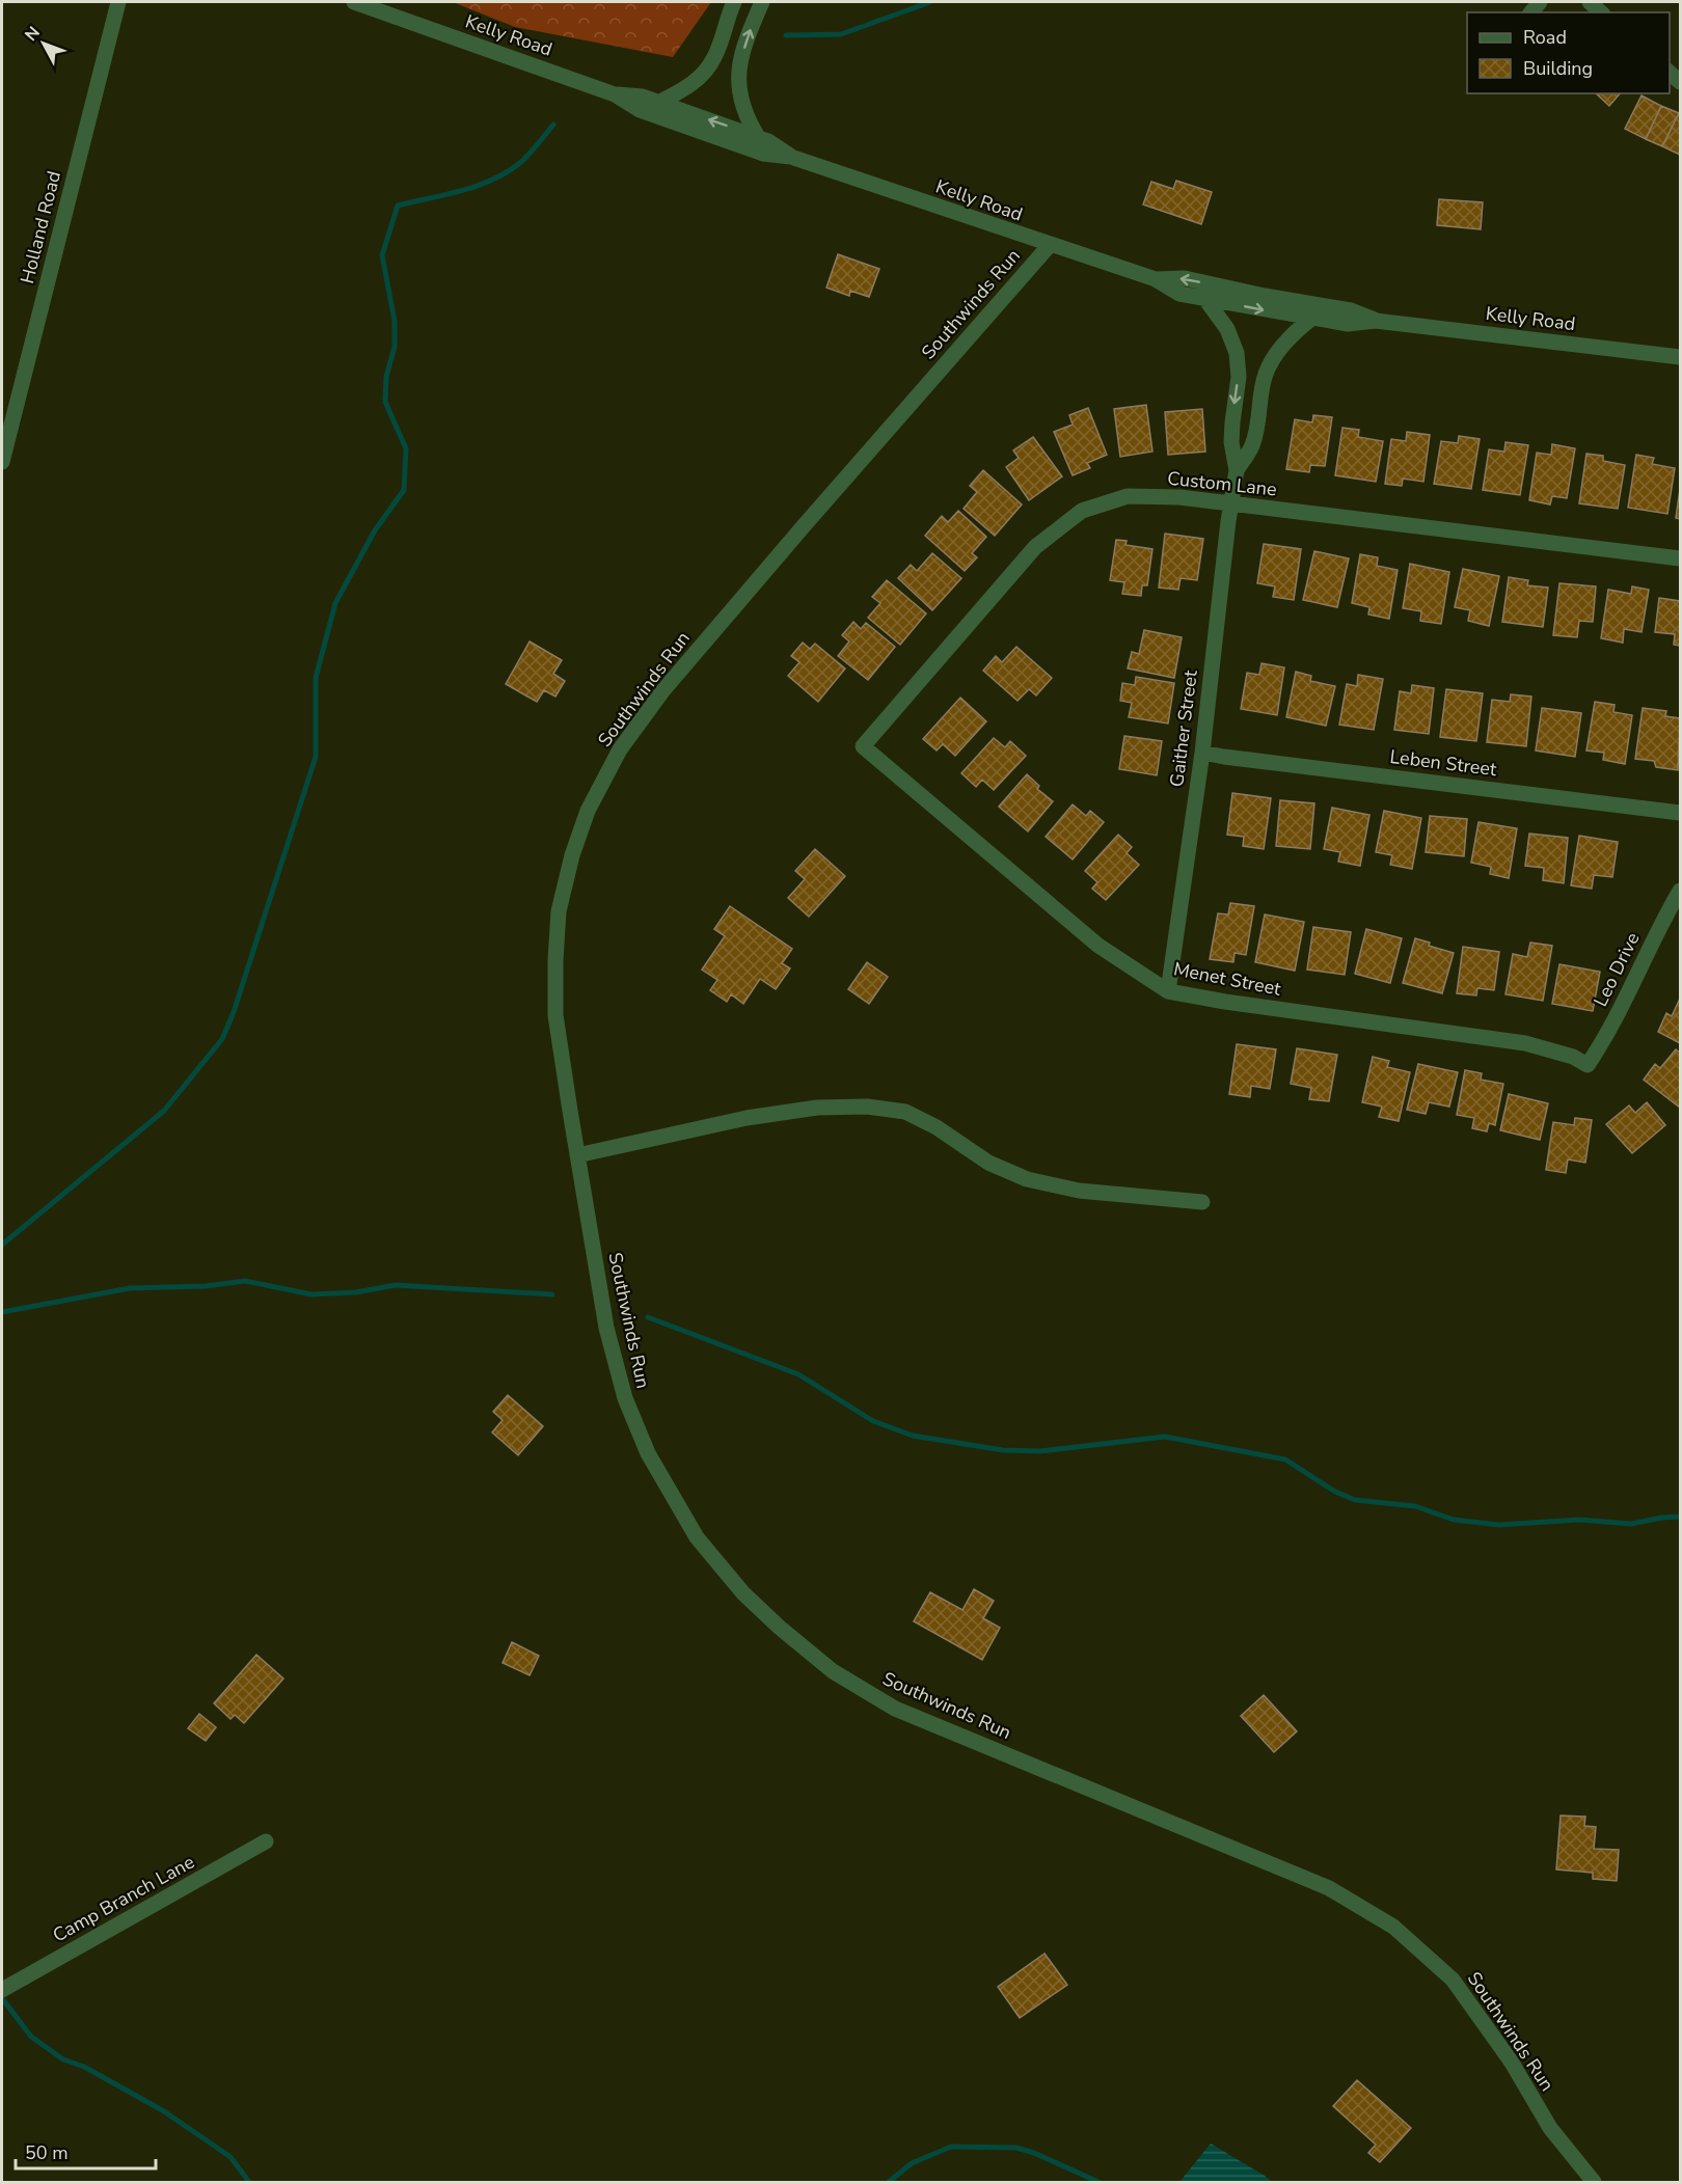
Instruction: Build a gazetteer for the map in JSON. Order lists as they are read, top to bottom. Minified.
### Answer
{"streets":{"street":["Kelly Road","Holland Road","Southwinds Run","Custom Lane","Gaither Street","Leben Street","Leo Drive","Menet Street","Camp Branch Lane"]},"crossings":[["Kelly Road","Southwinds Run"],["Kelly Road","Gaither Street"],["Custom Lane","Gaither Street"],["Custom Lane","Menet Street"],["Gaither Street","Leben Street"],["Gaither Street","Menet Street"],["Leo Drive","Menet Street"]],"legend":["Road","Building"],"scale_bar":"50 m","north":"top left"}
